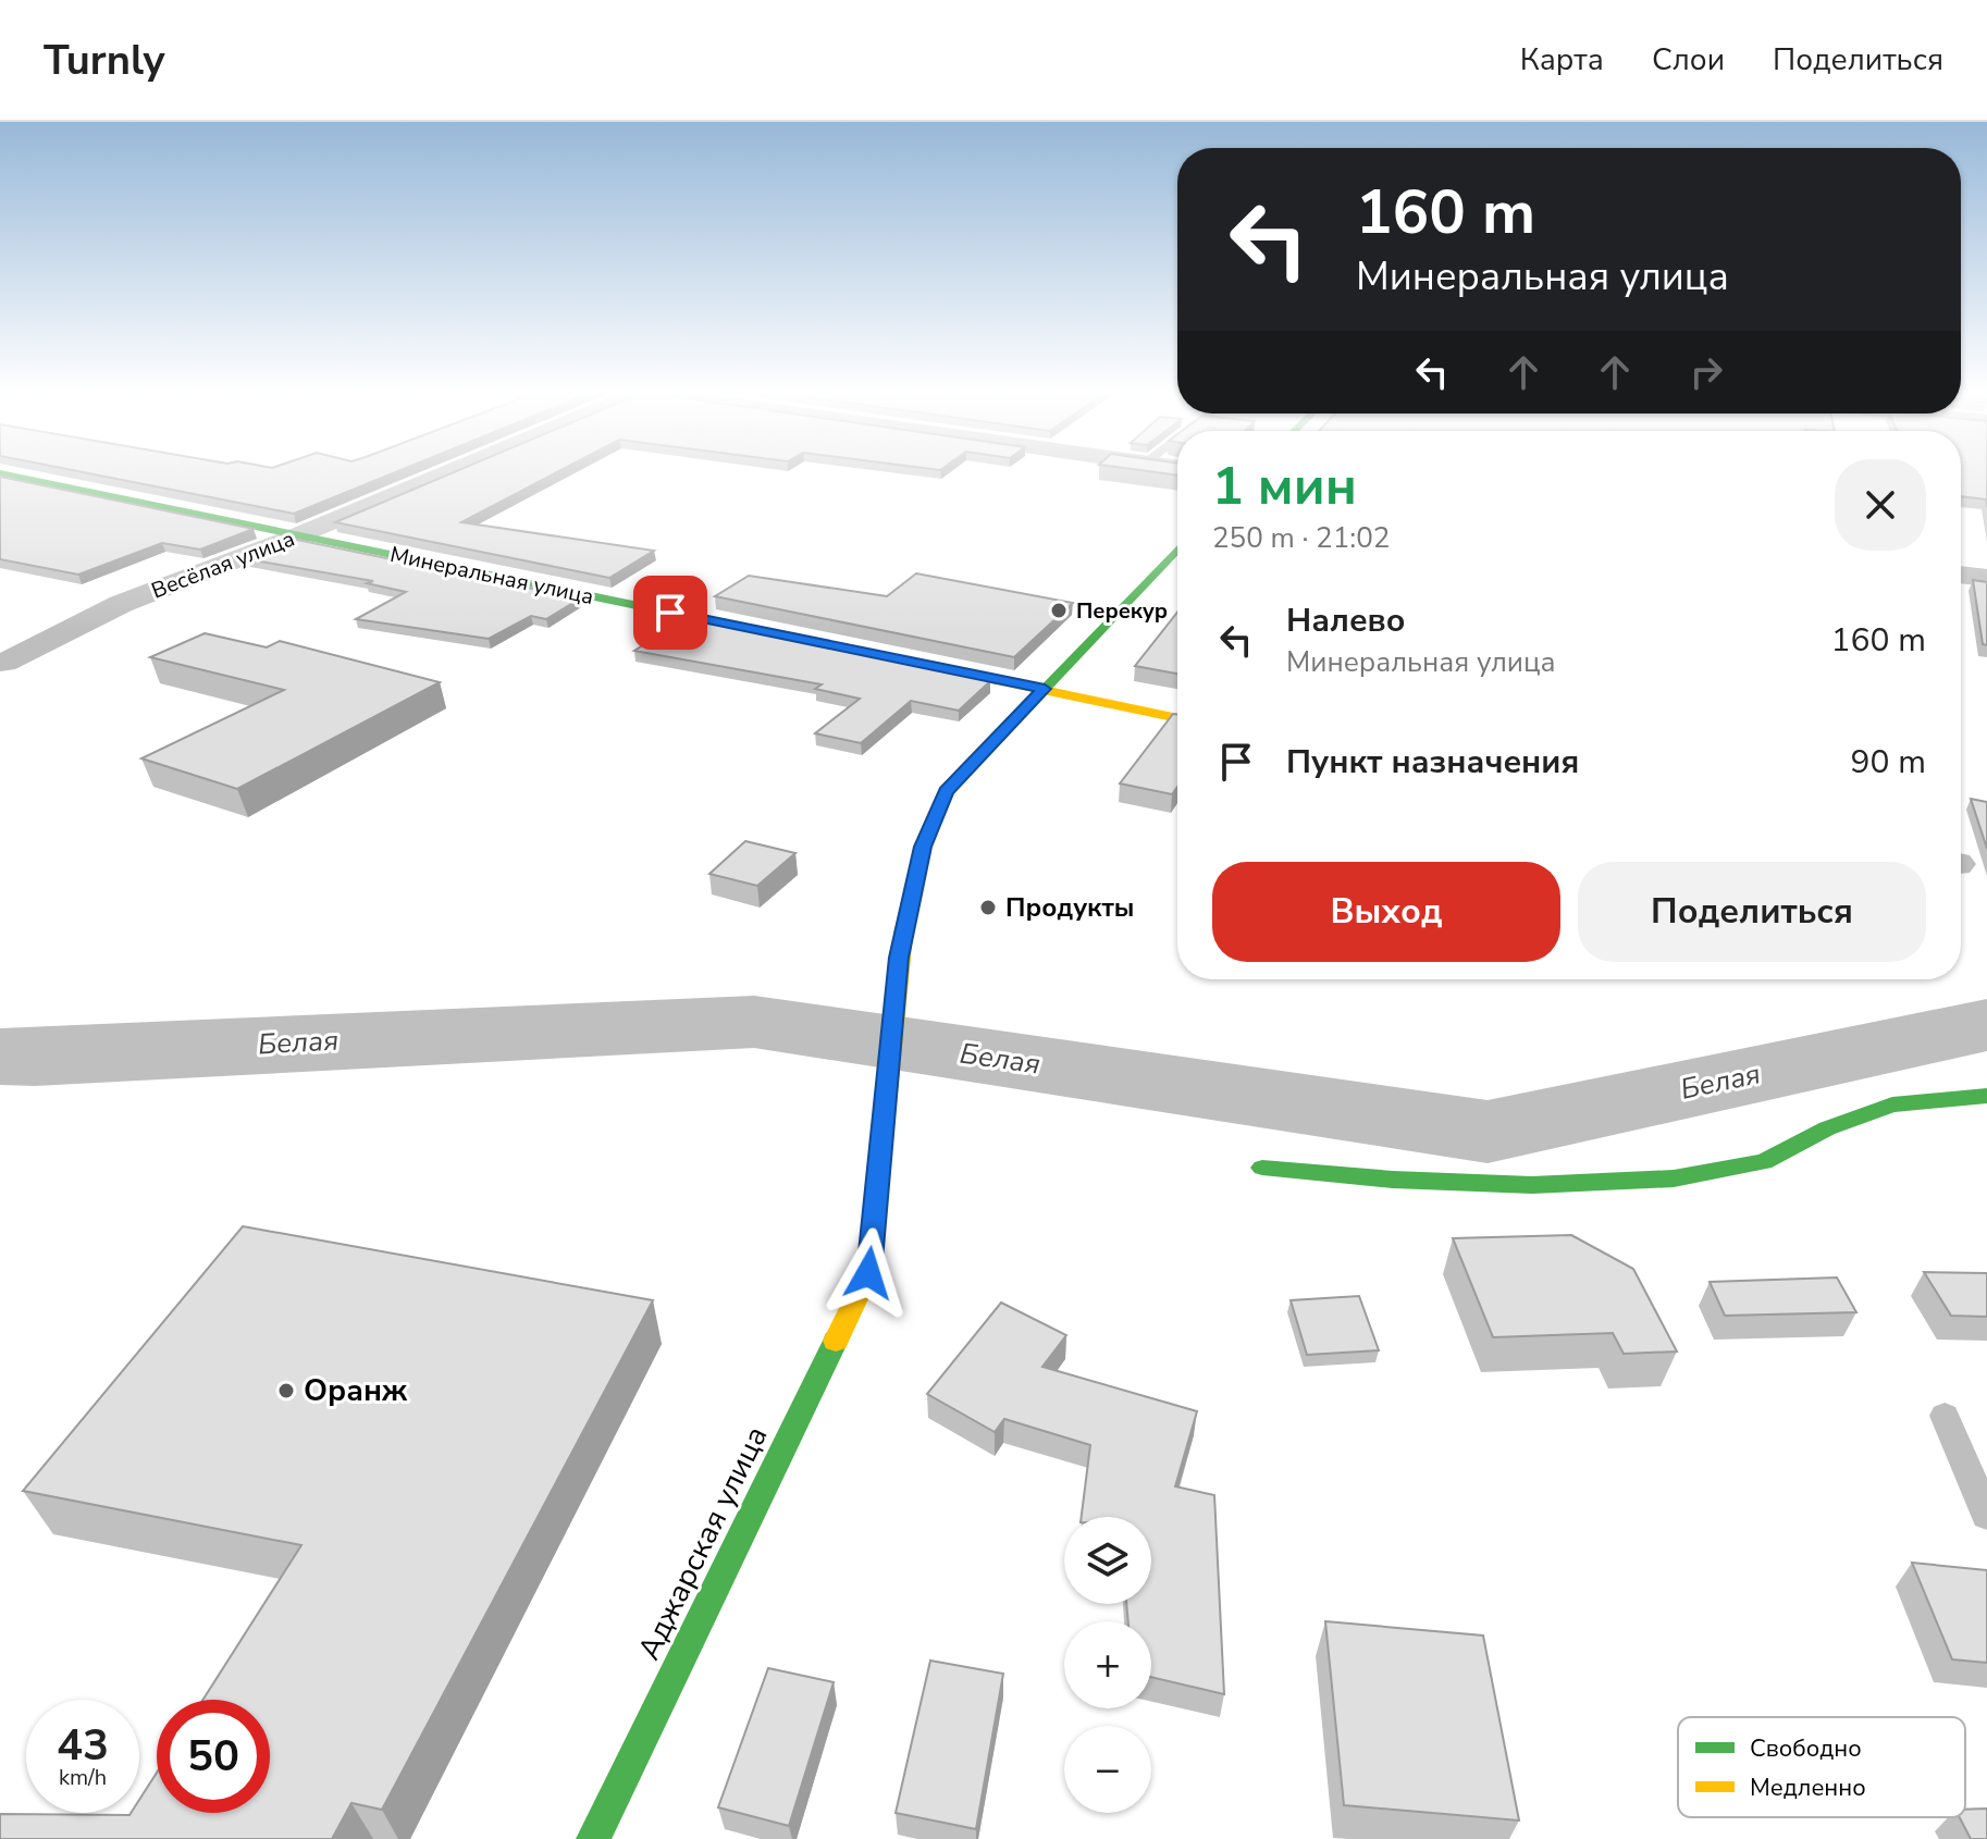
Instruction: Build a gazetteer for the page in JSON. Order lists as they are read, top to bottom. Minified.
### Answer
{"streets":{"street":["Весёлая улица","Минеральная улица","Аджарская улица"]},"crossings":[["Весёлая улица","Минеральная улица"],["Минеральная улица","Аджарская улица"]],"water":["Белая"],"places":["Перекур","Продукты","Оранж"],"legend":["Свободно","Медленно"],"page":{"header":"Turnly","nav":["Карта","Слои","Поделиться"],"turn":["160 m","Минеральная улица"],"heading":["1 мин","250 m · 21:02"],"list":[{"name":"Налево","note":"Минеральная улица","value":"160 m"},{"name":"Пункт назначения","value":"90 m"}],"buttons":["Выход","Поделиться"],"map_buttons":["+","−"],"speed":"43 km/h","limit":"50"}}
